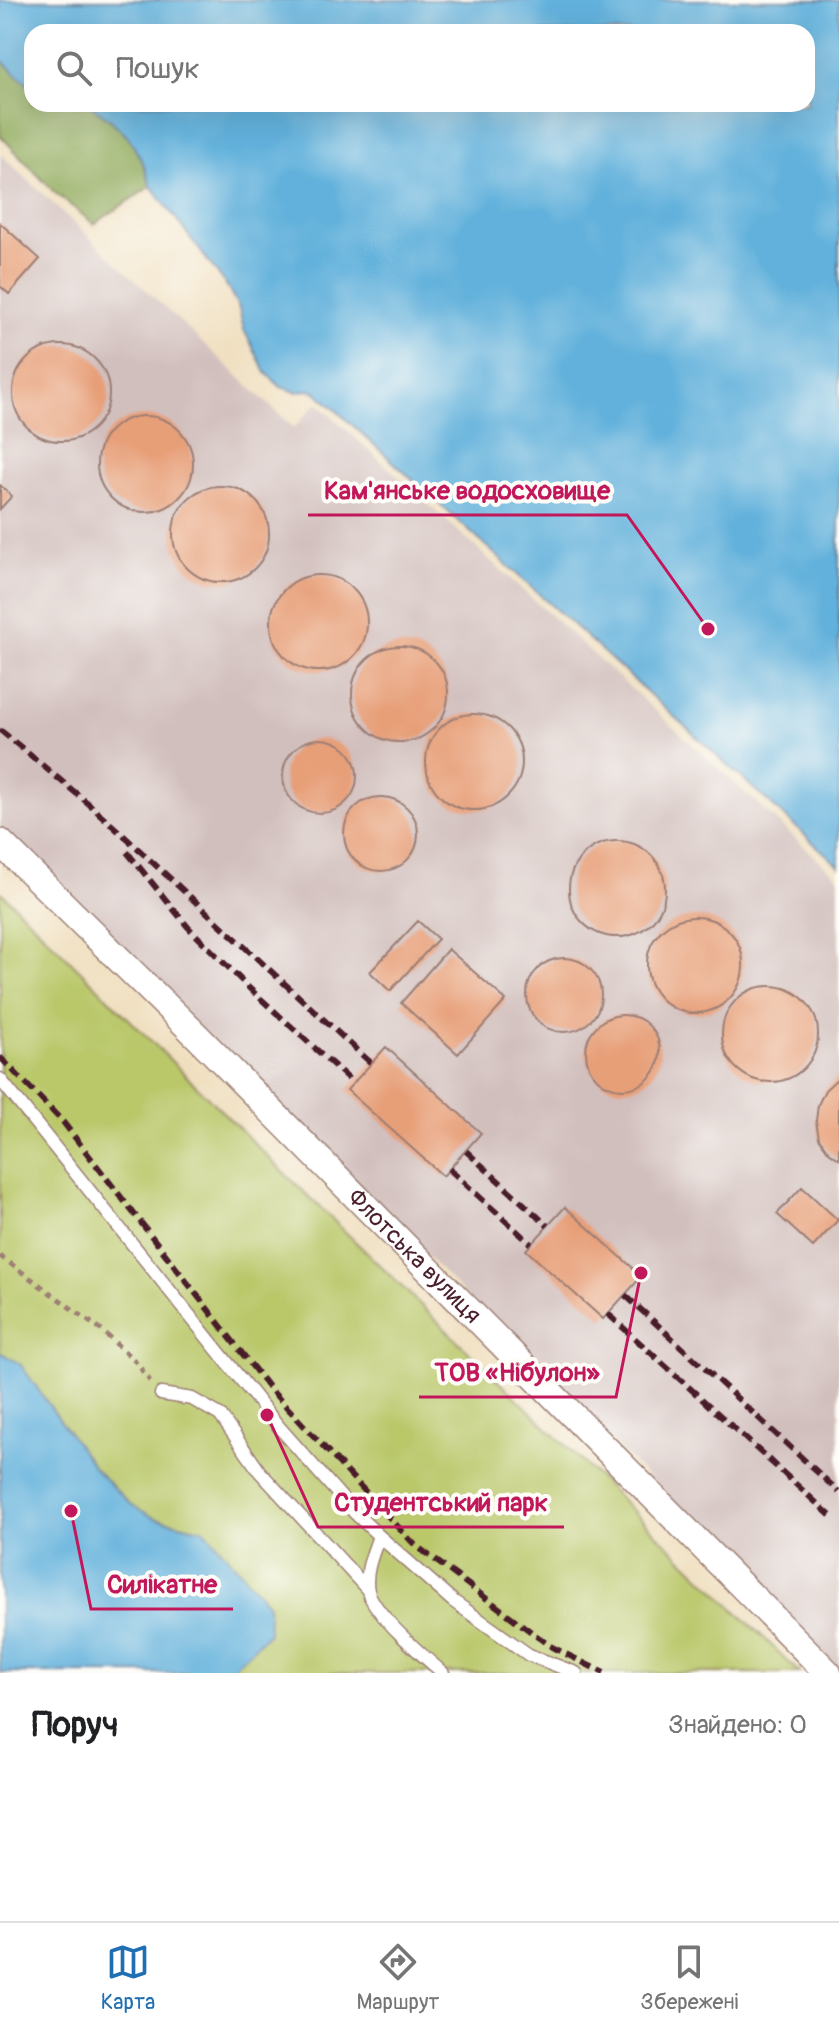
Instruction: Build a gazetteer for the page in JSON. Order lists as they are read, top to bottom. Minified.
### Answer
{"streets":{"street":["Флотська вулиця"]},"places":["Кам'янське водосховище","ТОВ «Нібулон»","Студентський парк","Силікатне"],"page":{"search":"Пошук","heading":["Поруч","Знайдено: 0"],"nav":["Карта","Маршрут","Збережені"]}}
